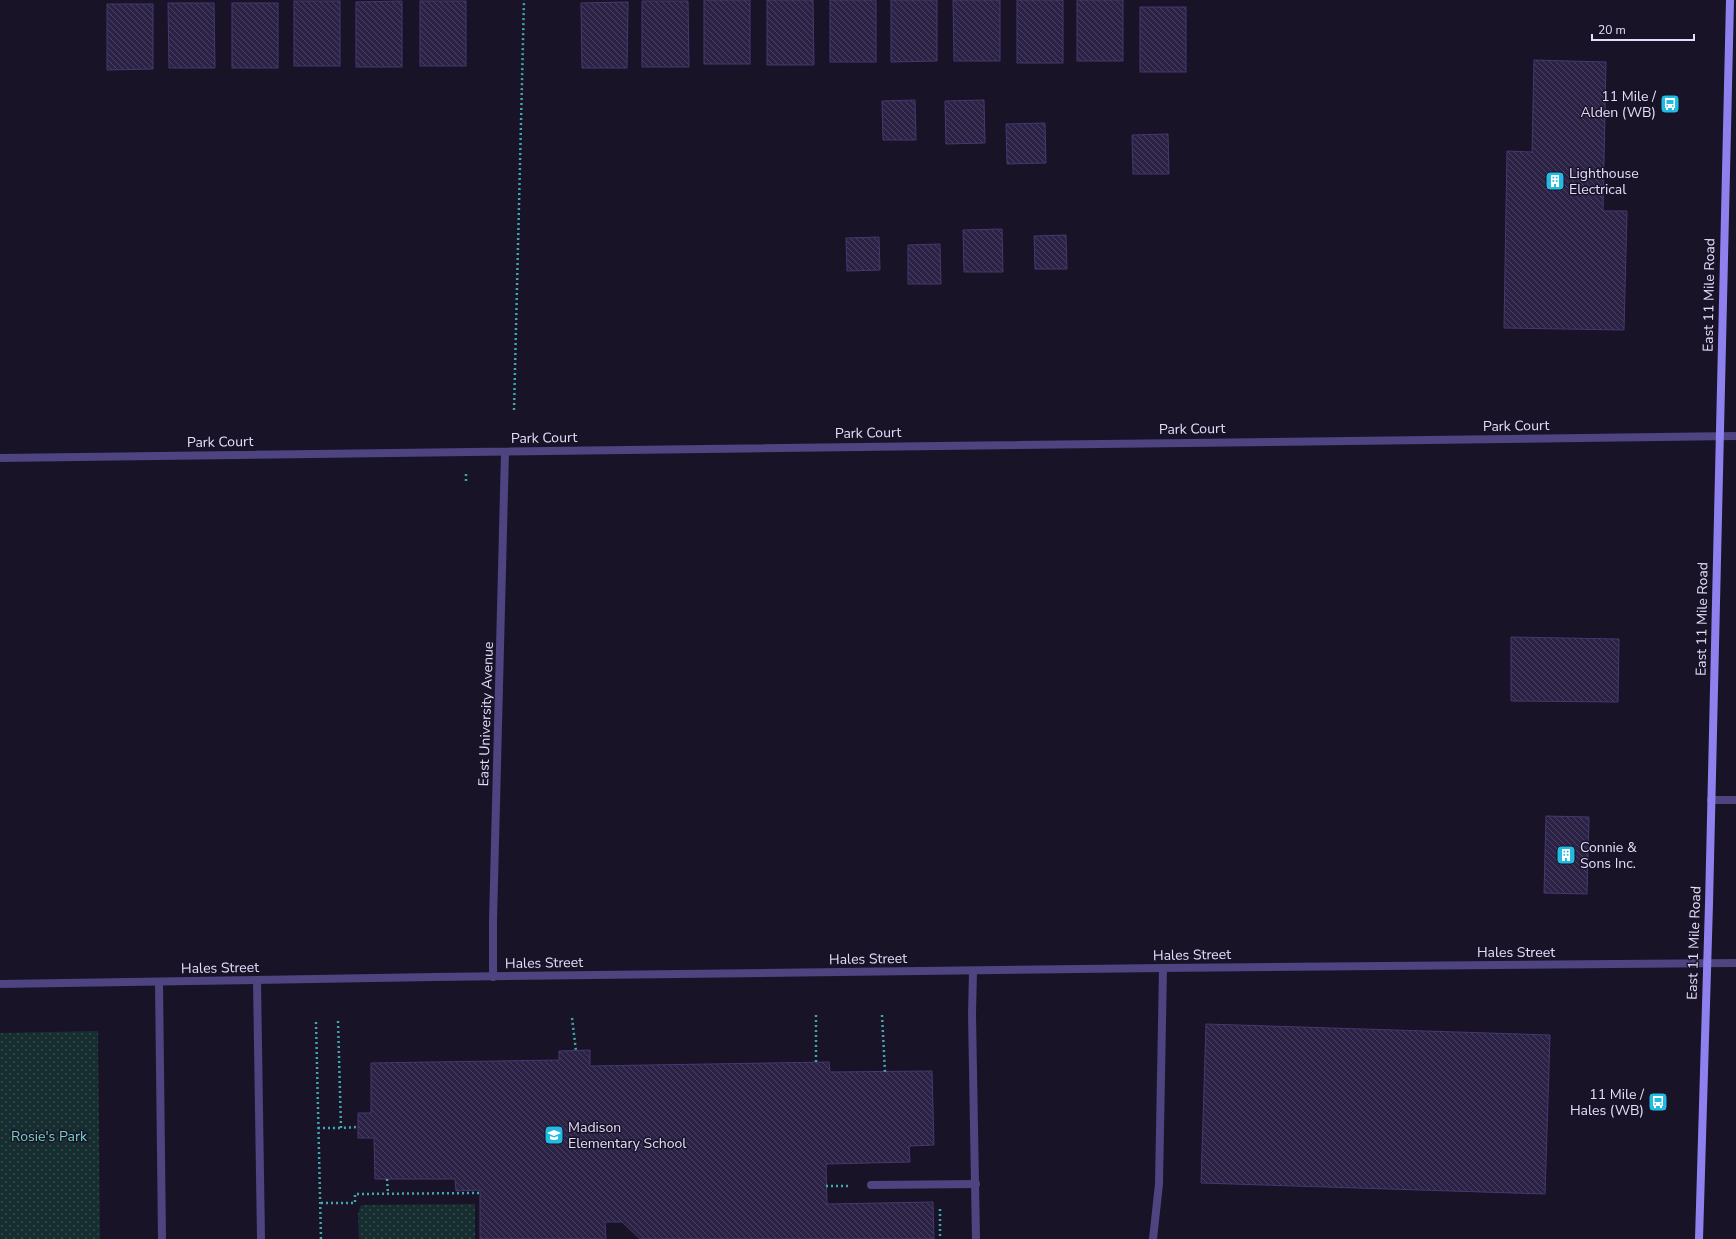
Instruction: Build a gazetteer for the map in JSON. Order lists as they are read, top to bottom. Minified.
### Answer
{"streets":{"main road":["East 11 Mile Road"],"street":["Park Court","East University Avenue","Hales Street"]},"crossings":[["East 11 Mile Road","Park Court"],["East 11 Mile Road","Hales Street"],["Park Court","East University Avenue"],["East University Avenue","Hales Street"]],"parks":["Rosie's Park"],"places":{"bus stop":["11 Mile / Alden (WB)","11 Mile / Hales (WB)"],"building":["Lighthouse Electrical","Connie & Sons Inc."],"school or university":["Madison Elementary School"]},"scale_bar":"20 m"}
